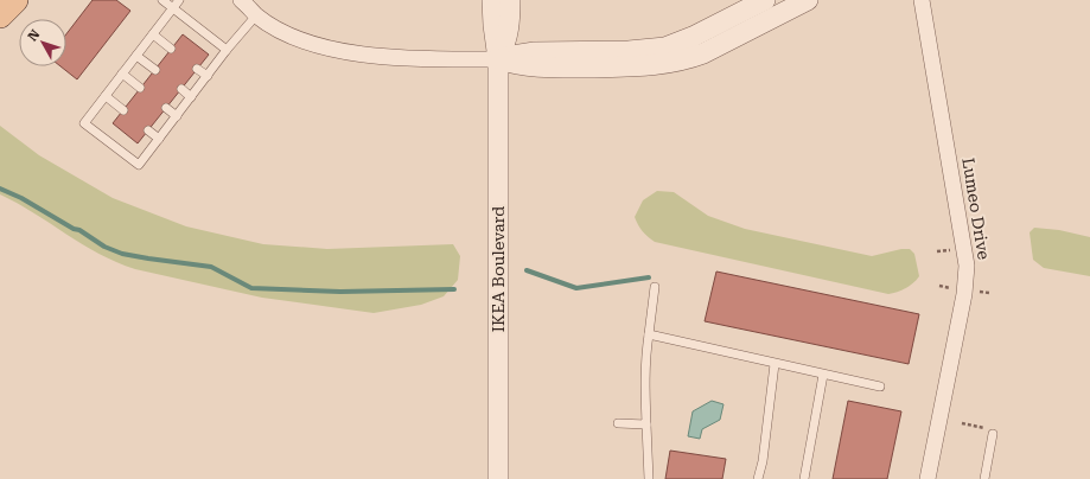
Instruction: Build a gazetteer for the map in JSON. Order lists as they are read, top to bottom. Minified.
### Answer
{"streets":{"street":["Lumeo Drive","IKEA Boulevard"]},"north":"top left"}
